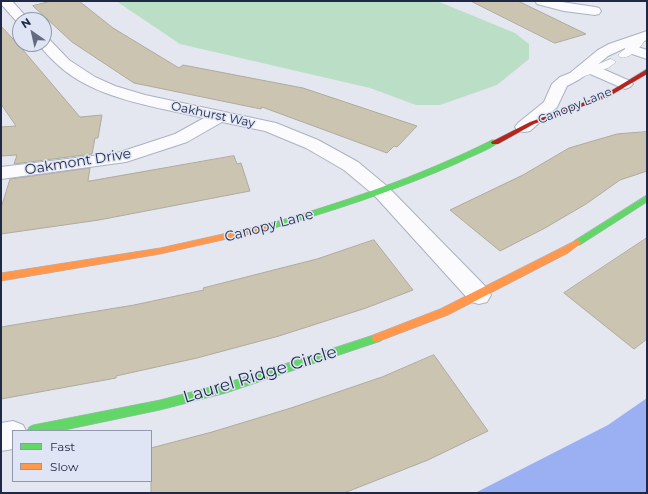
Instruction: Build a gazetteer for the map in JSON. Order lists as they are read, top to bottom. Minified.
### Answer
{"streets":{"street":["Canopy Lane","Oakhurst Way","Oakmont Drive","Laurel Ridge Circle"]},"crossings":[["Canopy Lane","Oakhurst Way"],["Oakhurst Way","Oakmont Drive"]],"legend":["Fast","Slow"],"north":"top left"}
